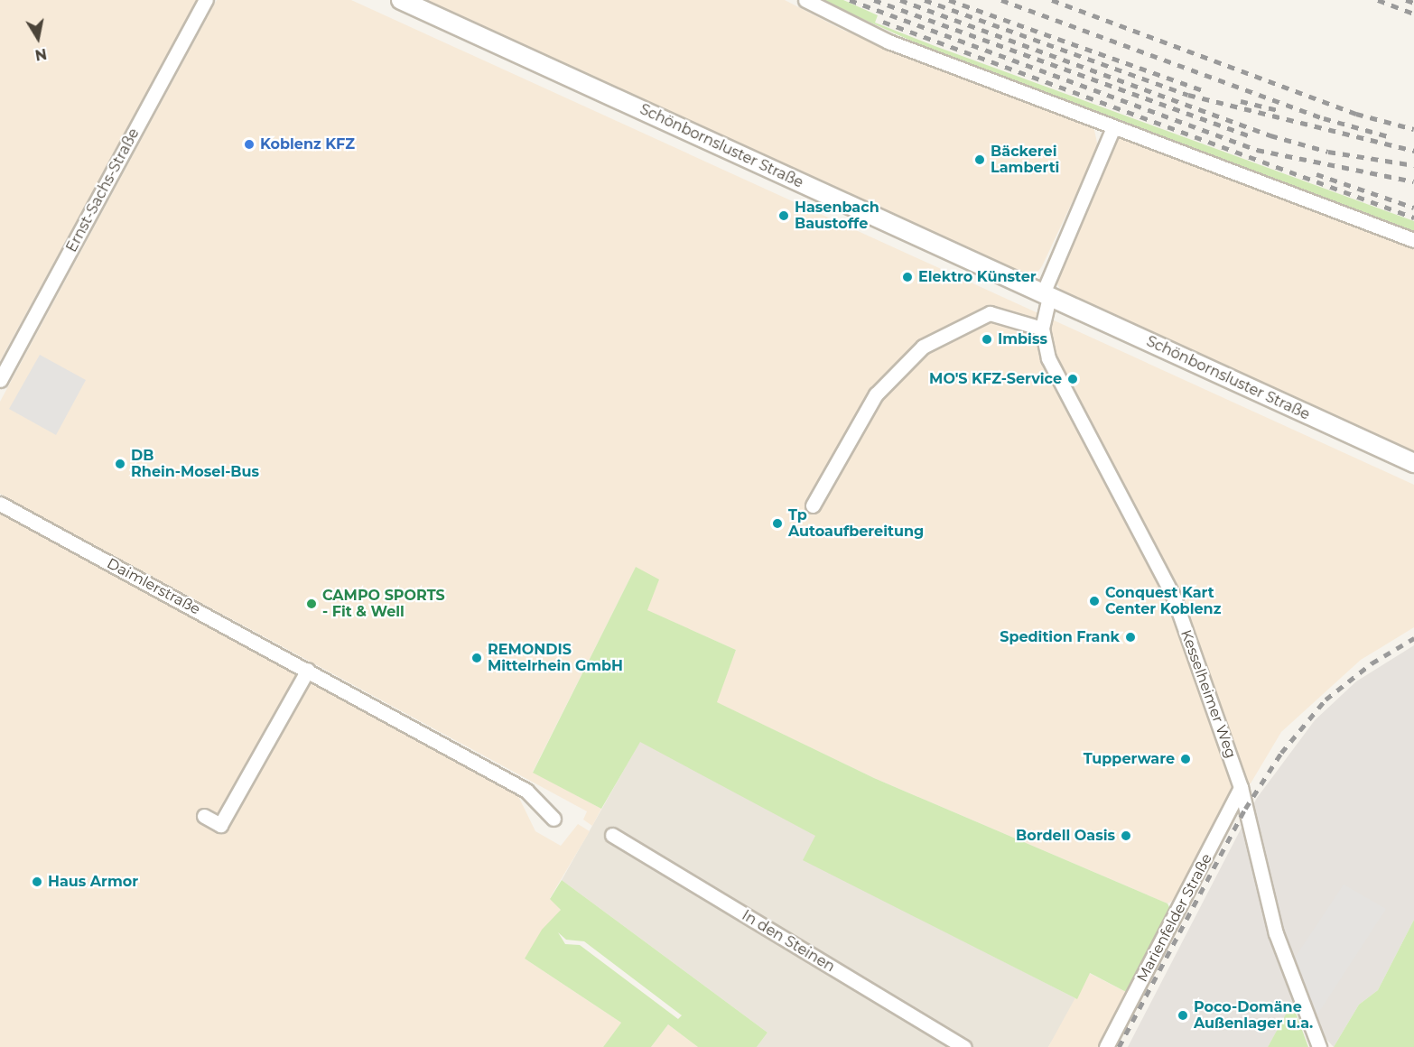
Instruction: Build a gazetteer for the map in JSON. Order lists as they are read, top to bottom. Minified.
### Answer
{"streets":{"street":["Schönbornsluster Straße","Ernst-Sachs-Straße","Daimlerstraße","Kesselheimer Weg","Marienfelder Straße","In den Steinen"]},"crossings":[["Schönbornsluster Straße","Kesselheimer Weg"],["Kesselheimer Weg","Marienfelder Straße"]],"places":["Koblenz KFZ","Bäckerei Lamberti","Hasenbach Baustoffe","Elektro Künster","Imbiss","MO'S KFZ-Service","DB Rhein-Mosel-Bus","Tp Autoaufbereitung","Conquest Kart Center Koblenz","CAMPO SPORTS - Fit & Well","Spedition Frank","REMONDIS Mittelrhein GmbH","Tupperware","Bordell Oasis","Haus Armor","Poco-Domäne Außenlager u.a."],"north":"bottom"}
